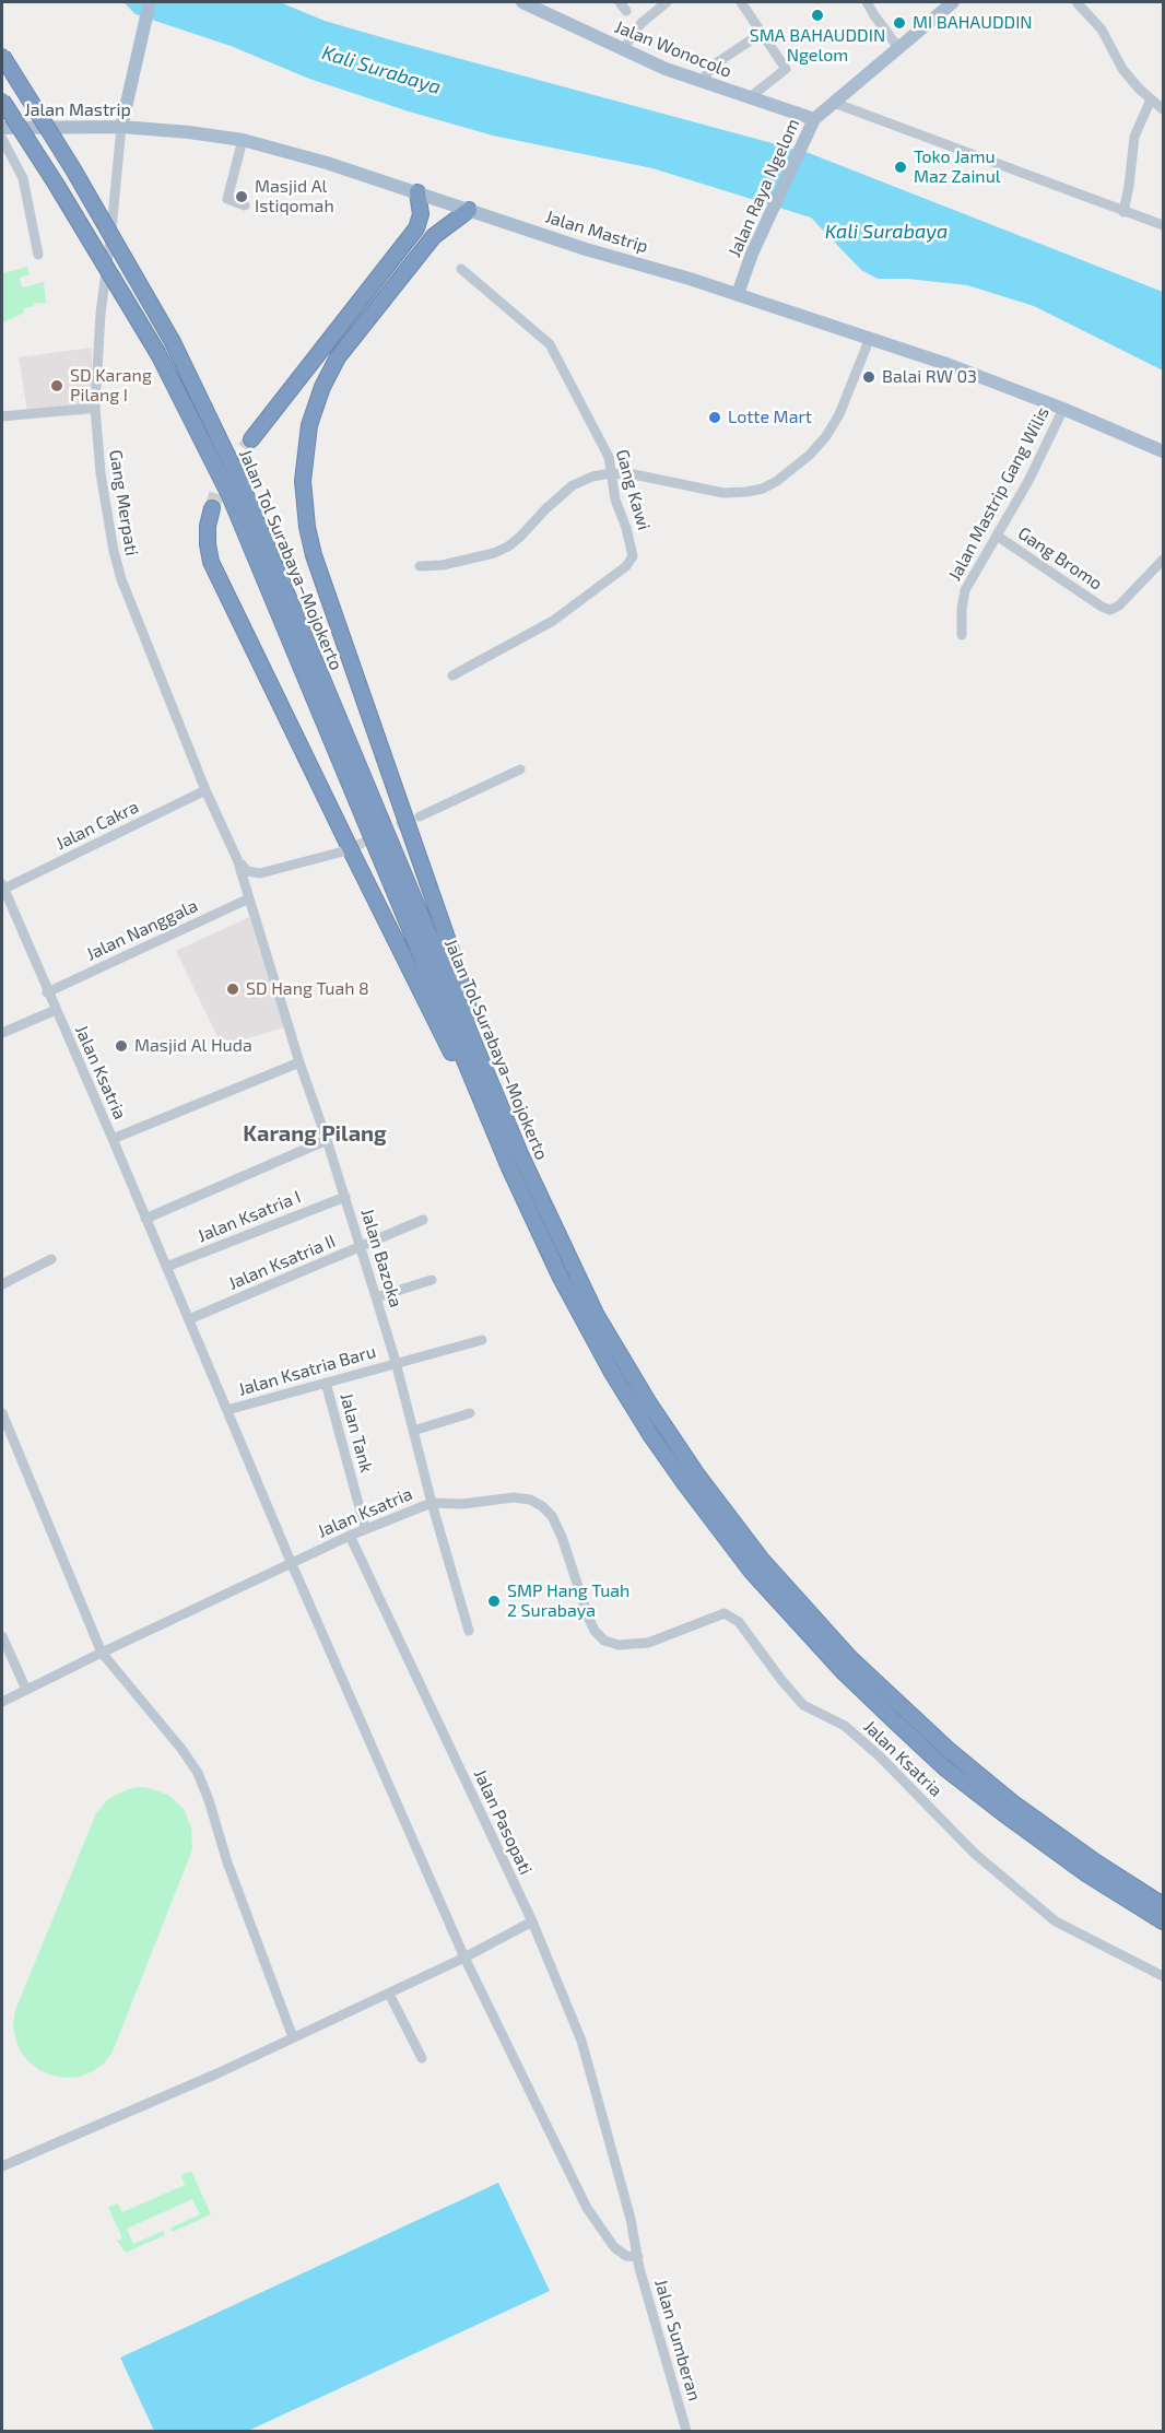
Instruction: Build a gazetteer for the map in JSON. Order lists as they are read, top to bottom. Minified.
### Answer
{"streets":{"highway":["Jalan Tol Surabaya–Mojokerto"],"main road":["Jalan Wonocolo","Jalan Mastrip","Jalan Raya Ngelom"],"street":["Gang Kawi","Jalan Mastrip Gang Wilis","Gang Merpati","Gang Bromo","Jalan Cakra","Jalan Nanggala","Jalan Ksatria","Jalan Ksatria I","Jalan Bazoka","Jalan Ksatria II","Jalan Ksatria Baru","Jalan Tank","Jalan Pasopati","Jalan Sumberan"]},"crossings":[["Jalan Wonocolo","Jalan Raya Ngelom"],["Jalan Mastrip","Jalan Raya Ngelom"],["Jalan Mastrip","Jalan Mastrip Gang Wilis"],["Jalan Mastrip","Gang Merpati"],["Jalan Mastrip Gang Wilis","Gang Bromo"],["Gang Merpati","Jalan Cakra"],["Gang Merpati","Jalan Nanggala"],["Gang Merpati","Jalan Bazoka"],["Jalan Cakra","Jalan Ksatria"],["Jalan Nanggala","Jalan Ksatria"],["Jalan Nanggala","Jalan Bazoka"],["Jalan Ksatria","Jalan Ksatria I"],["Jalan Ksatria","Jalan Bazoka"],["Jalan Ksatria","Jalan Ksatria II"],["Jalan Ksatria","Jalan Ksatria Baru"],["Jalan Ksatria","Jalan Tank"],["Jalan Ksatria","Jalan Pasopati"],["Jalan Ksatria","Jalan Sumberan"],["Jalan Ksatria I","Jalan Bazoka"],["Jalan Bazoka","Jalan Ksatria II"],["Jalan Bazoka","Jalan Ksatria Baru"],["Jalan Ksatria Baru","Jalan Tank"],["Jalan Pasopati","Jalan Sumberan"]],"districts":["Karang Pilang"],"water":["Kali Surabaya"],"places":["SMA BAHAUDDIN Ngelom","MI BAHAUDDIN","Toko Jamu Maz Zainul","Masjid Al Istiqomah","Balai RW 03","SD Karang Pilang I","Lotte Mart","SD Hang Tuah 8","Masjid Al Huda","SMP Hang Tuah 2 Surabaya"]}
